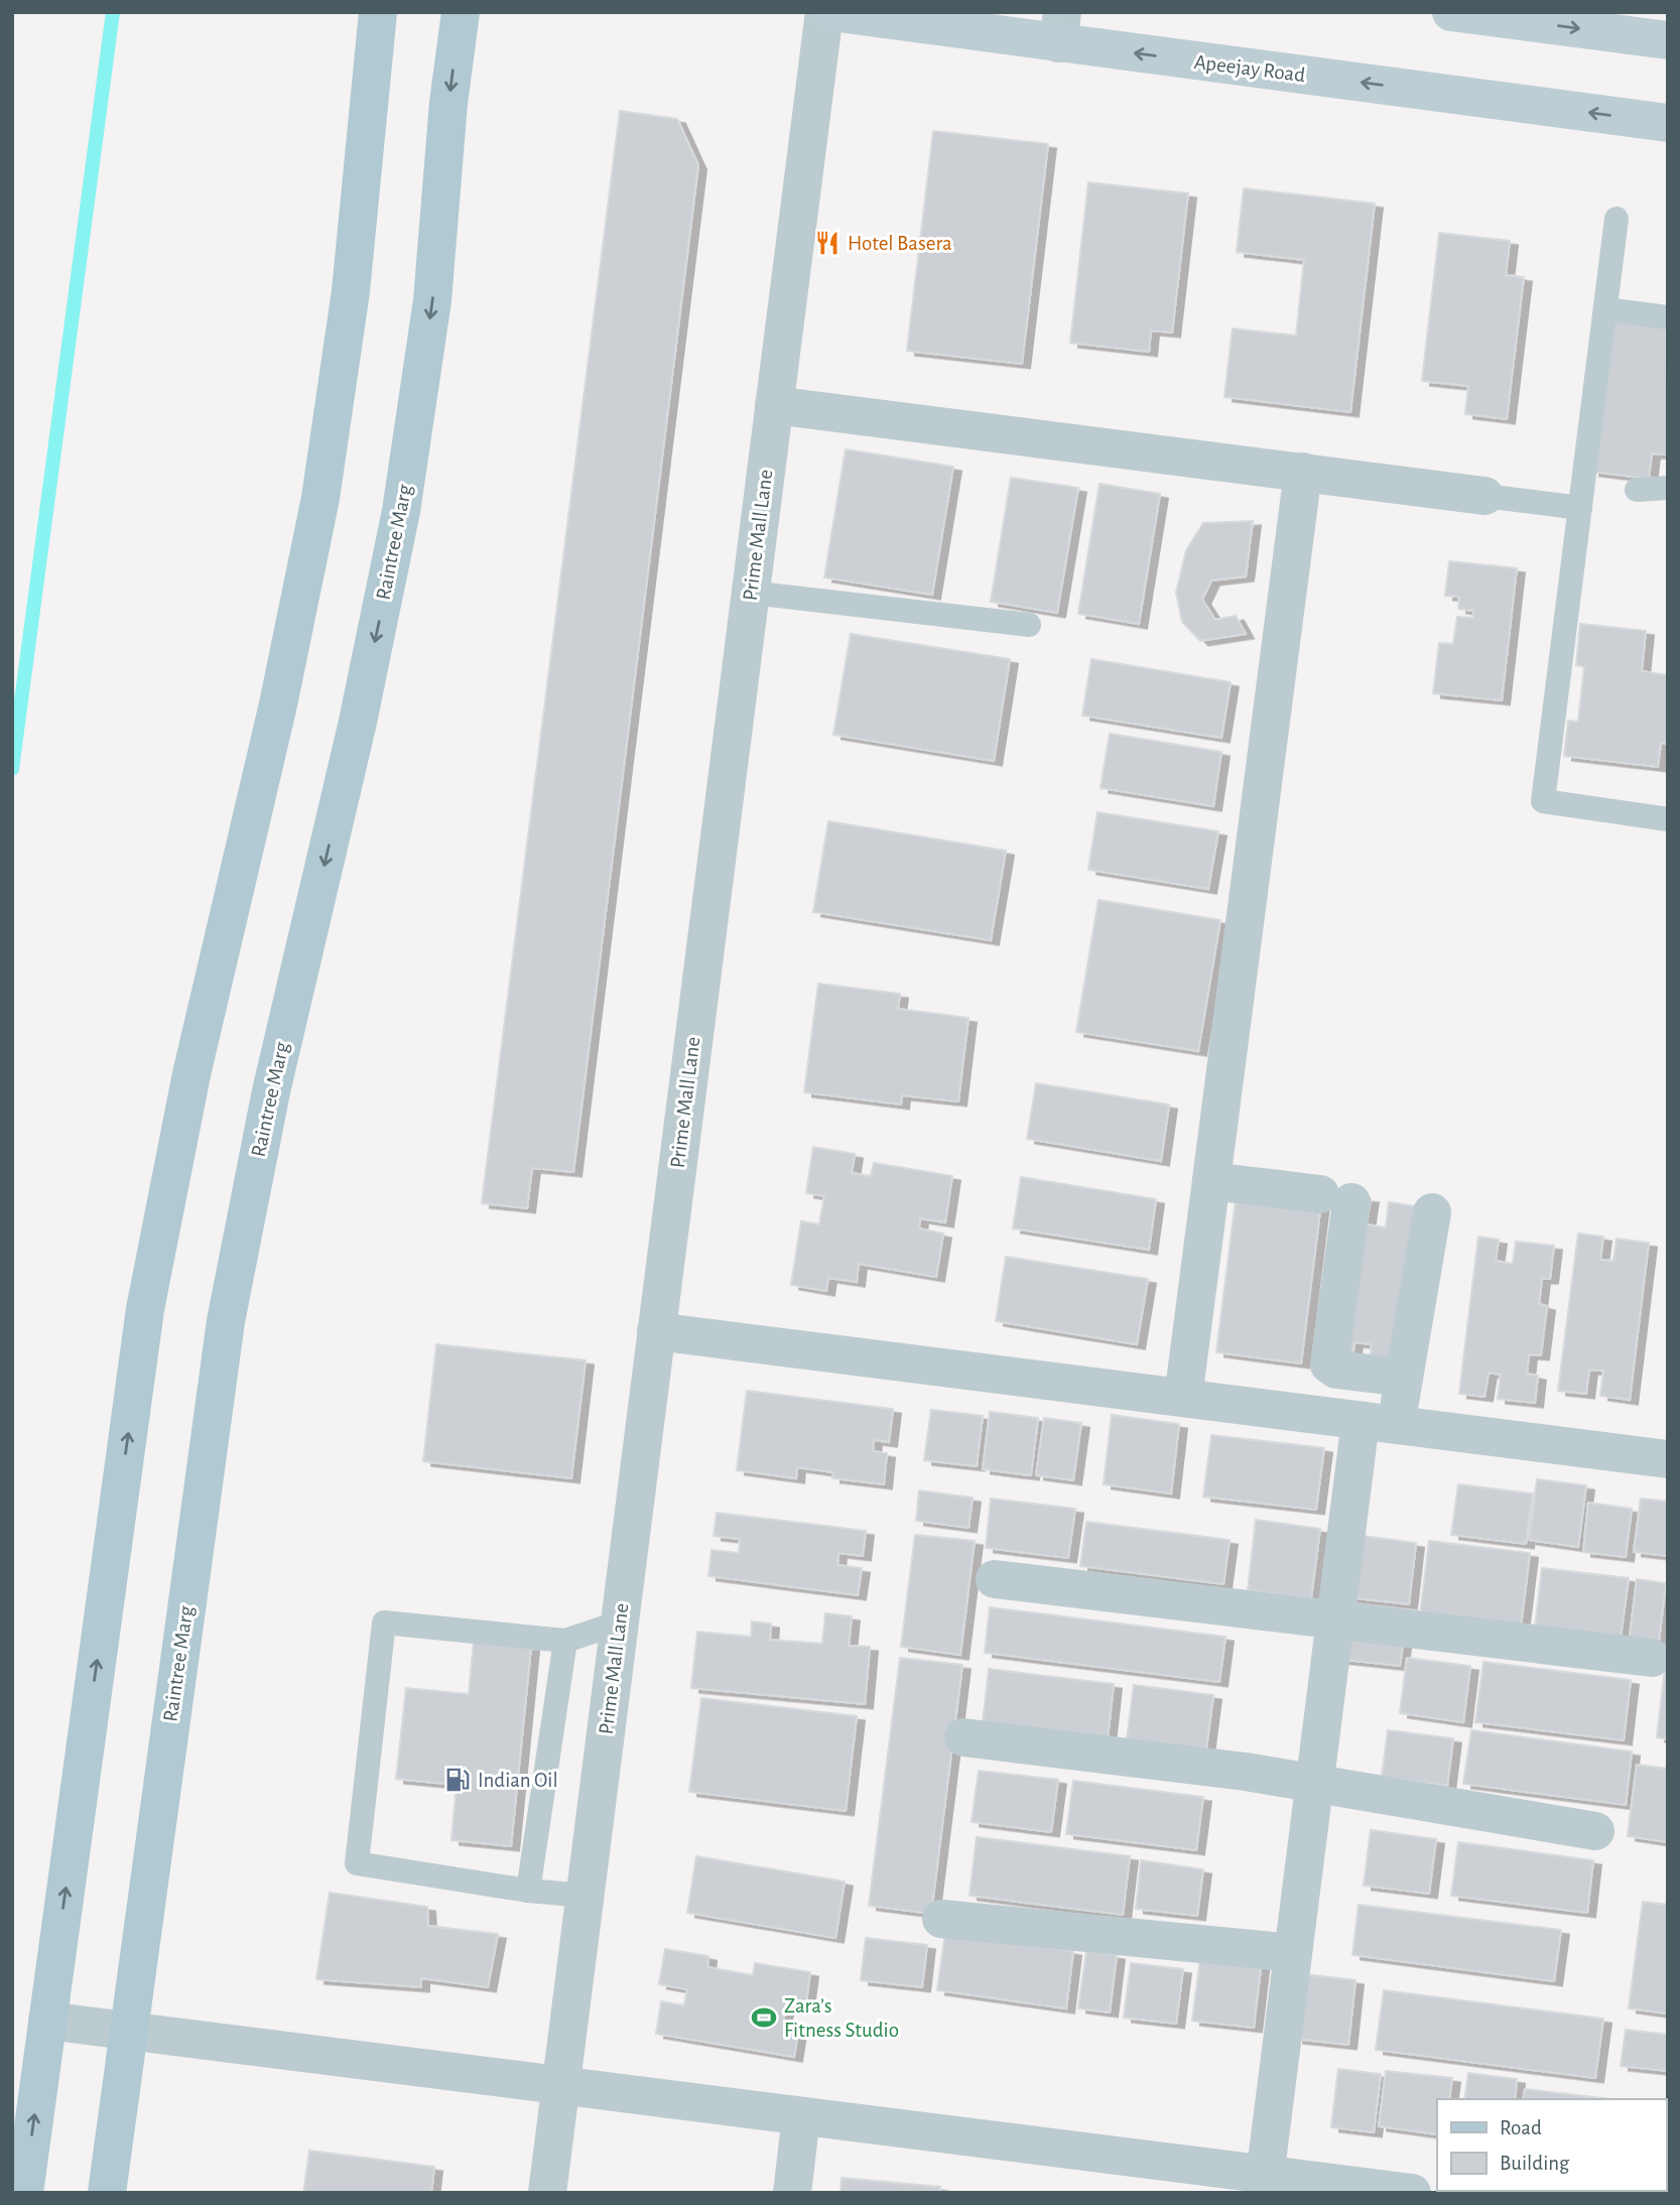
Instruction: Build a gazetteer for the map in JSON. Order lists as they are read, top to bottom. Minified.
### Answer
{"streets":{"main road":["Apeejay Road","Raintree Marg"],"street":["Prime Mall Lane"]},"places":{"restaurant":["Hotel Basera"],"fuel station":["Indian Oil"],"sports":["Zara’s Fitness Studio"]},"legend":["Road","Building"]}
